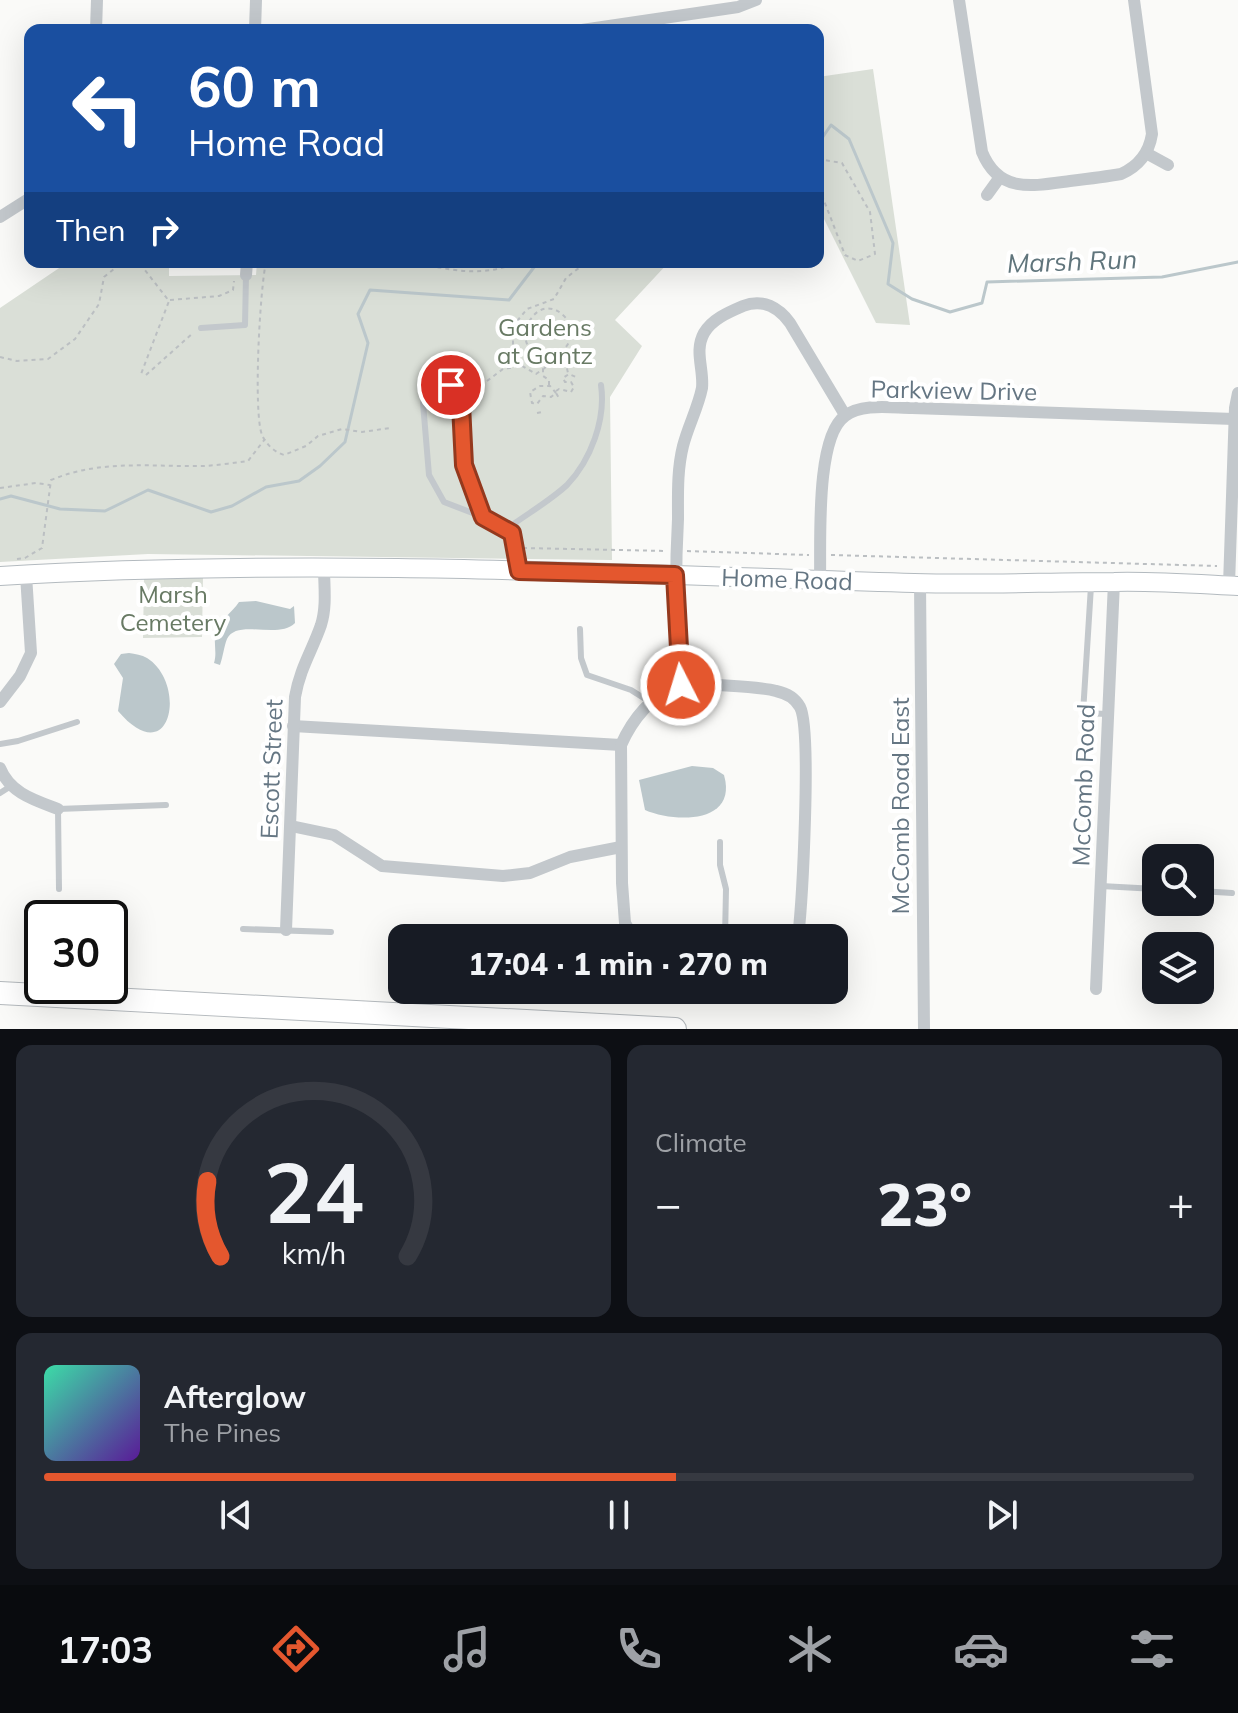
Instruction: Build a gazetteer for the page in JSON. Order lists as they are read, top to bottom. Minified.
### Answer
{"streets":{"street":["Parkview Drive","Home Road","Escott Street","McComb Road","McComb Road East"]},"crossings":[["Parkview Drive","Home Road"],["Home Road","Escott Street"],["Home Road","McComb Road"],["Home Road","McComb Road East"]],"water":["Marsh Run"],"parks":["Gardens at Gantz","Marsh Cemetery"],"page":{"turn":["60 m","Home Road"],"then":"Then","limit":"30","trip":"17:04 · 1 min · 270 m","tile":"Climate","heat":["−","23°","+"],"song":["Afterglow","The Pines"],"tabs":"17:03","gauge":["24","km/h"]}}
